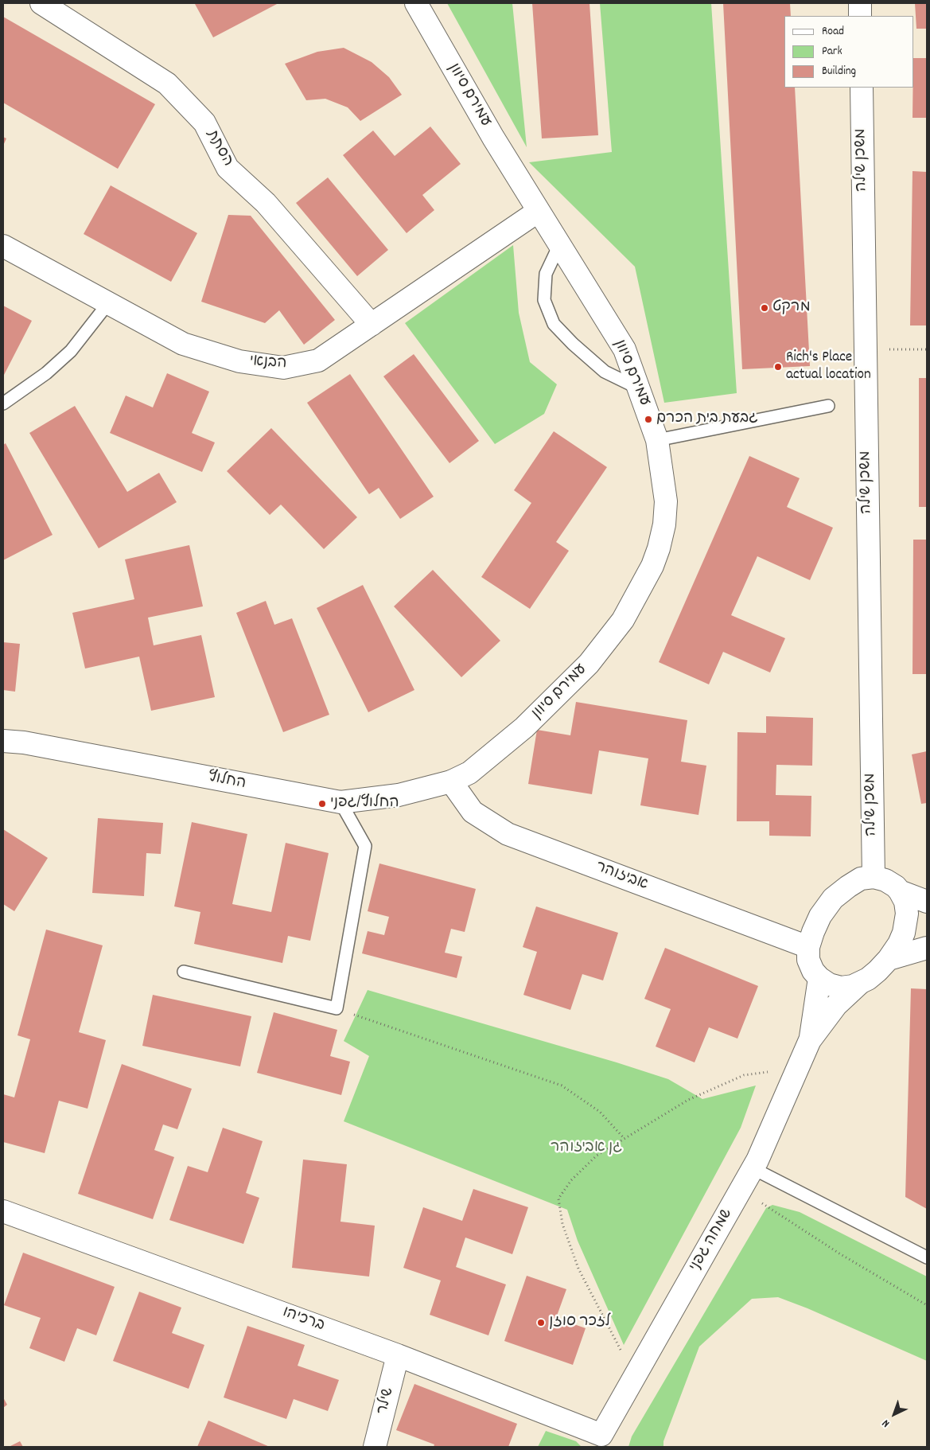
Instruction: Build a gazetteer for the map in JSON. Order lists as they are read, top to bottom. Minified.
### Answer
{"streets":{"street":["עמירם סיוון","הסתת","משכן שילה","הבנאי","החלוץ","אביזוהר","שמחה גפני","ברכיהו","שילר"]},"crossings":[["עמירם סיוון","הבנאי"],["עמירם סיוון","החלוץ"],["עמירם סיוון","אביזוהר"],["הסתת","הבנאי"],["משכן שילה","אביזוהר"],["משכן שילה","שמחה גפני"],["החלוץ","אביזוהר"],["אביזוהר","שמחה גפני"],["שמחה גפני","ברכיהו"],["ברכיהו","שילר"]],"parks":["גן אביזוהר"],"places":["מרקט","Rich's Place actual location","גבעת בית הכרם","החלוץ/גפני","לזכר סוזן"],"legend":["Road","Park","Building"],"north":"bottom left"}
